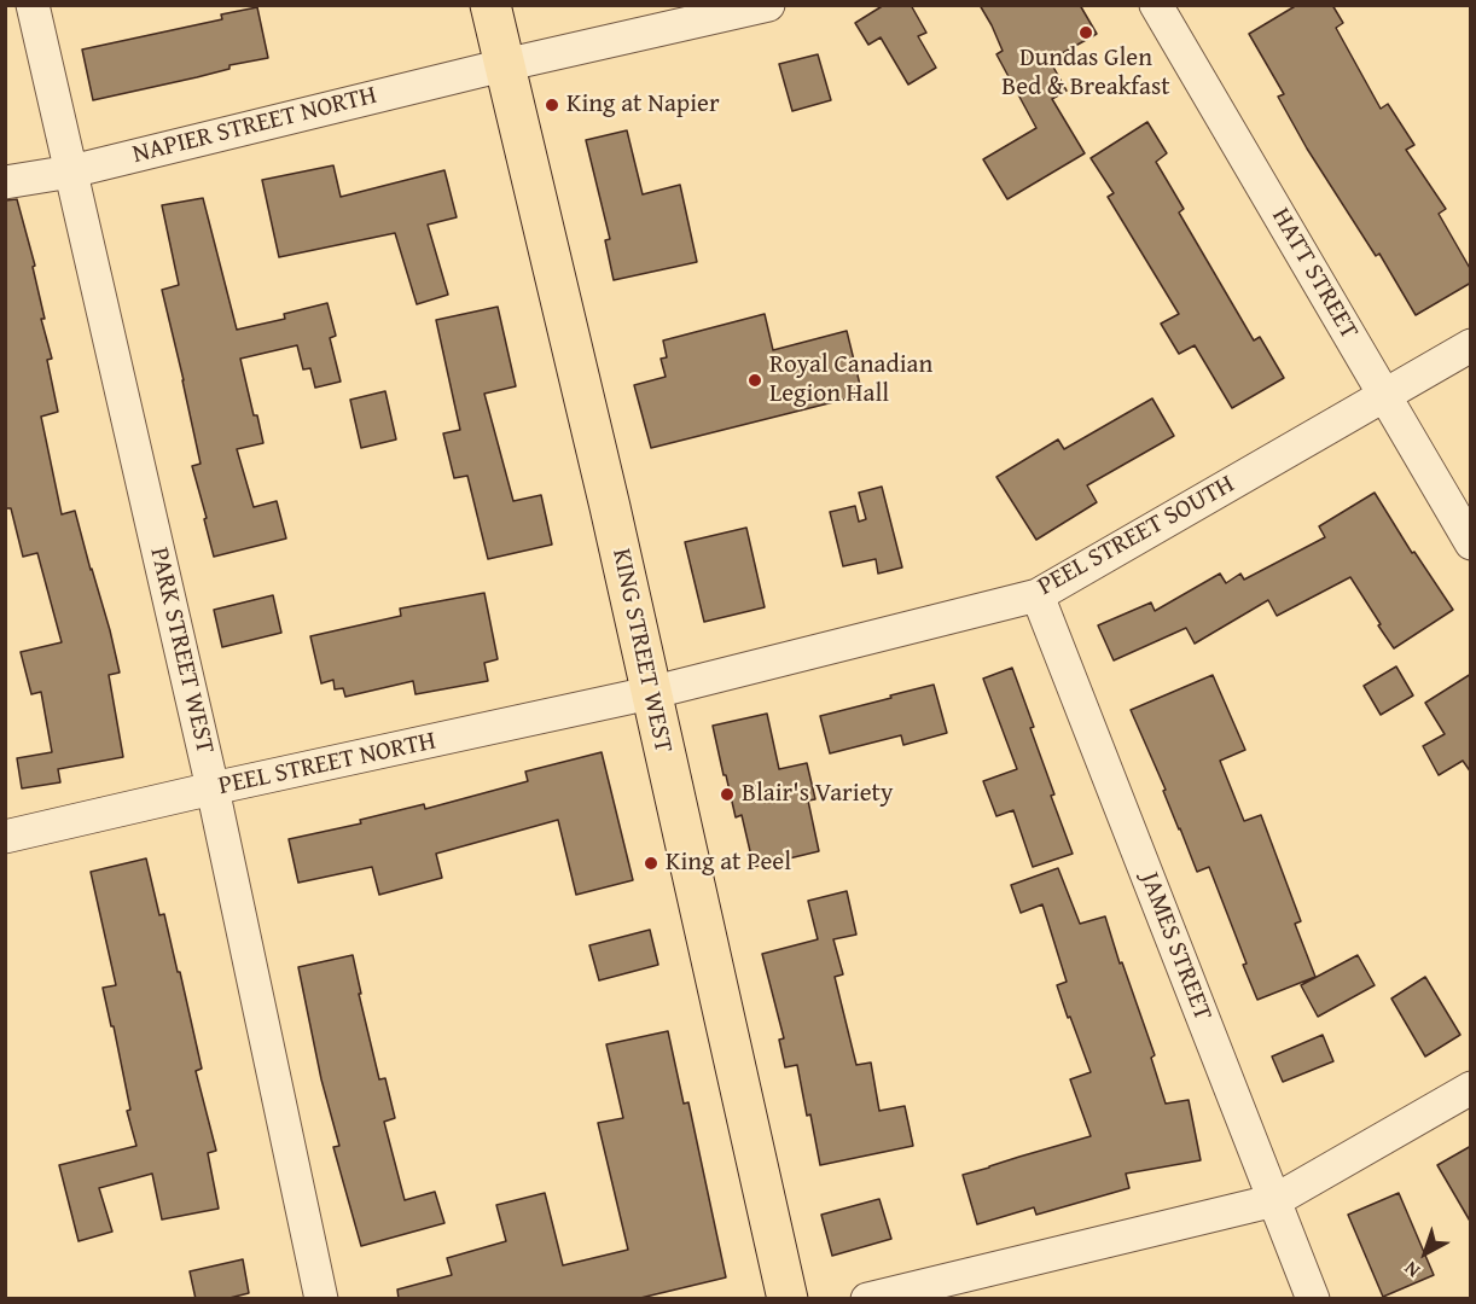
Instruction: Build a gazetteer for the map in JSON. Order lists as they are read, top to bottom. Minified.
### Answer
{"streets":{"main road":["KING STREET WEST"],"street":["NAPIER STREET NORTH","HATT STREET","PEEL STREET SOUTH","PARK STREET WEST","PEEL STREET NORTH","JAMES STREET"]},"crossings":[["NAPIER STREET NORTH","PARK STREET WEST"],["NAPIER STREET NORTH","KING STREET WEST"],["HATT STREET","PEEL STREET SOUTH"],["PEEL STREET SOUTH","KING STREET WEST"],["PEEL STREET SOUTH","PEEL STREET NORTH"],["PEEL STREET SOUTH","JAMES STREET"],["PARK STREET WEST","PEEL STREET NORTH"],["KING STREET WEST","PEEL STREET NORTH"]],"places":["Dundas Glen Bed & Breakfast","King at Napier","Royal Canadian Legion Hall","Blair's Variety","King at Peel"],"north":"bottom left"}
